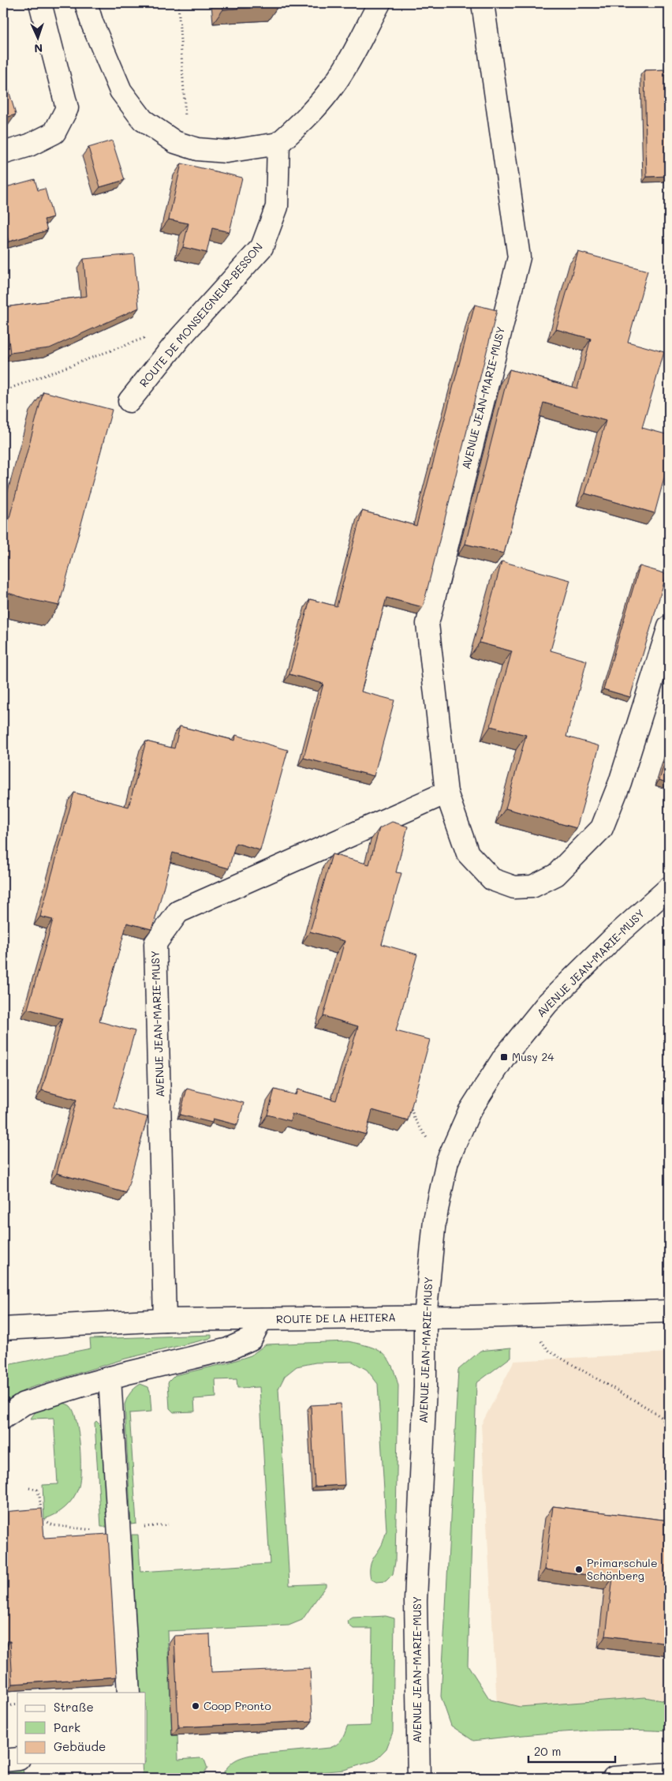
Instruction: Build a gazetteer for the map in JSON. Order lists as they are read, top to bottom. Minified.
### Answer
{"streets":{"street":["ROUTE DE MONSEIGNEUR-BESSON","AVENUE JEAN-MARIE-MUSY","ROUTE DE LA HEITERA"]},"crossings":[["AVENUE JEAN-MARIE-MUSY","ROUTE DE LA HEITERA"]],"places":{"transit":["Musy 24"],"other":["Primarschule Schönberg","Coop Pronto"]},"legend":["Straße","Park","Gebäude"],"scale_bar":"20 m","north":"bottom"}
